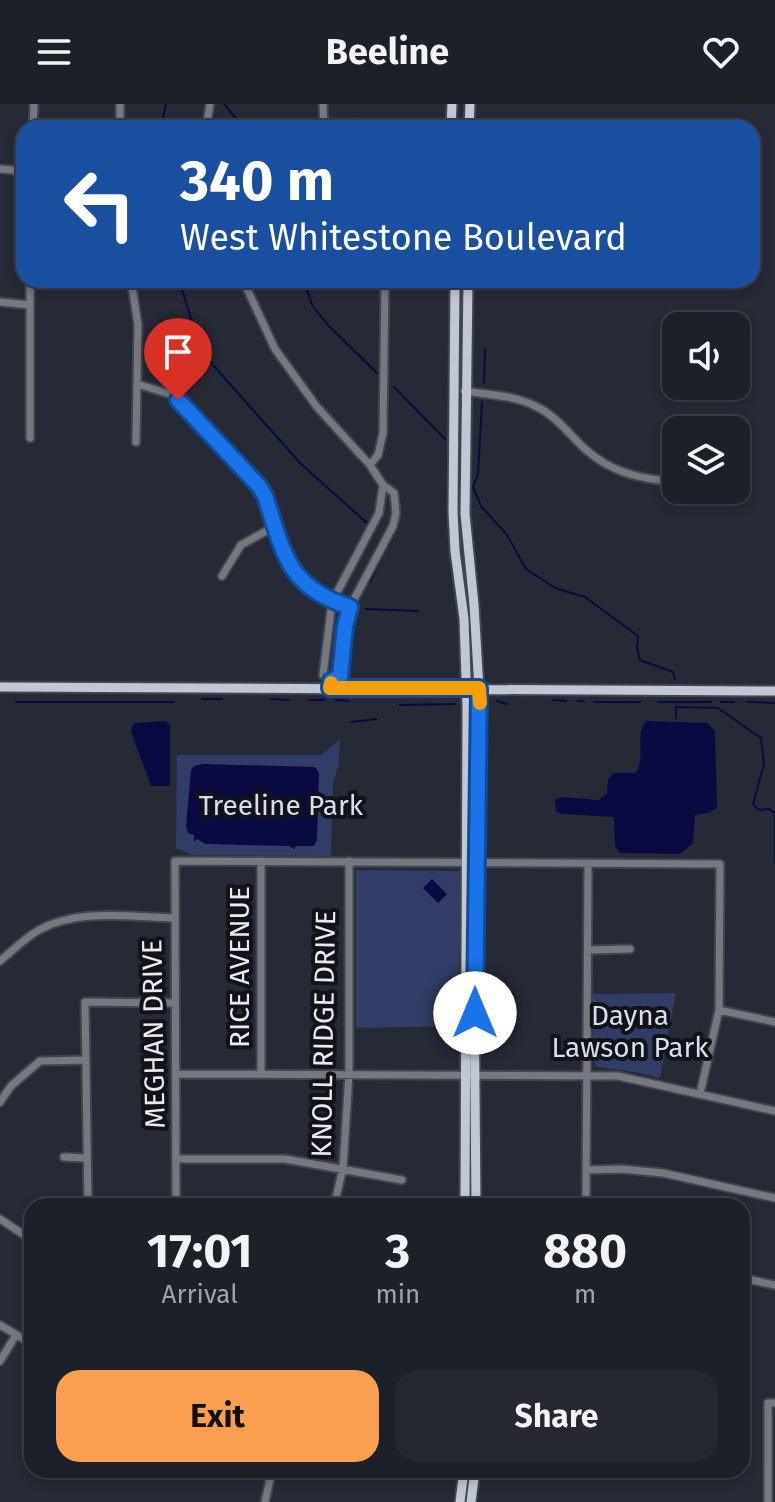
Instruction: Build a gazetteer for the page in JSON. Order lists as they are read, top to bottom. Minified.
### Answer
{"streets":{"street":["RICE AVENUE","MEGHAN DRIVE","KNOLL RIDGE DRIVE"]},"crossings":[["RICE AVENUE","MEGHAN DRIVE"]],"parks":["Treeline Park","Dayna Lawson Park"],"page":{"header":"Beeline","turn":["340 m","West Whitestone Boulevard"],"eta":["17:01","Arrival","3","min","880","m"],"buttons":["Exit","Share"]}}
